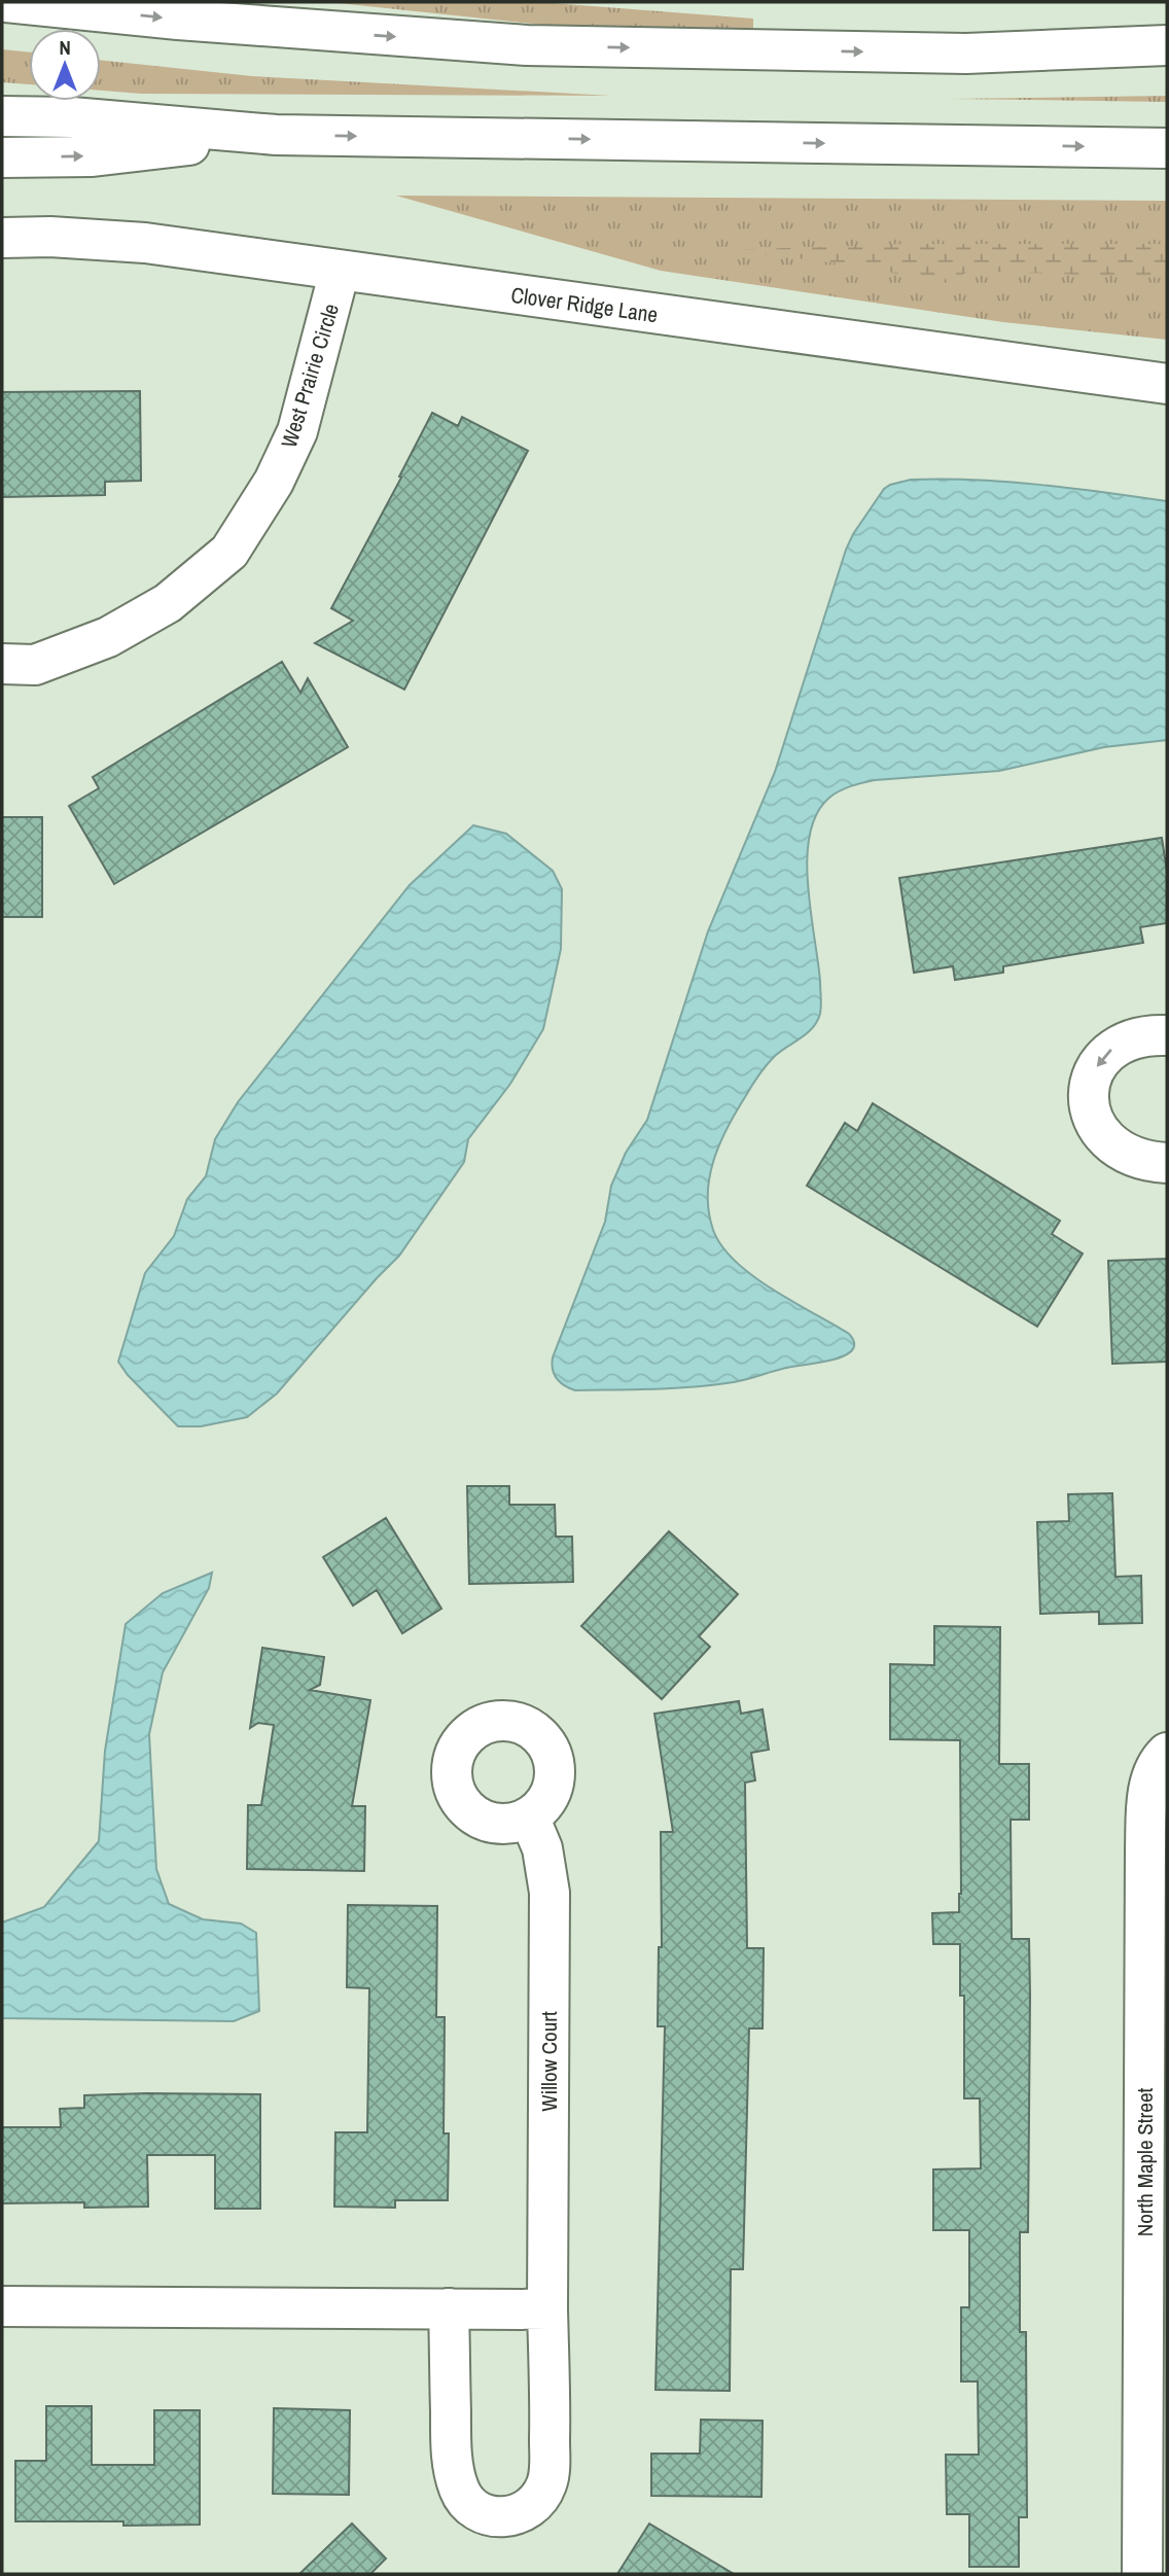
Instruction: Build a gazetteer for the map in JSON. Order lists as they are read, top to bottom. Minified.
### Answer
{"streets":{"main road":["Clover Ridge Lane","West Prairie Circle","Willow Court","North Maple Street"]},"crossings":[["Clover Ridge Lane","West Prairie Circle"]],"north":"top"}
